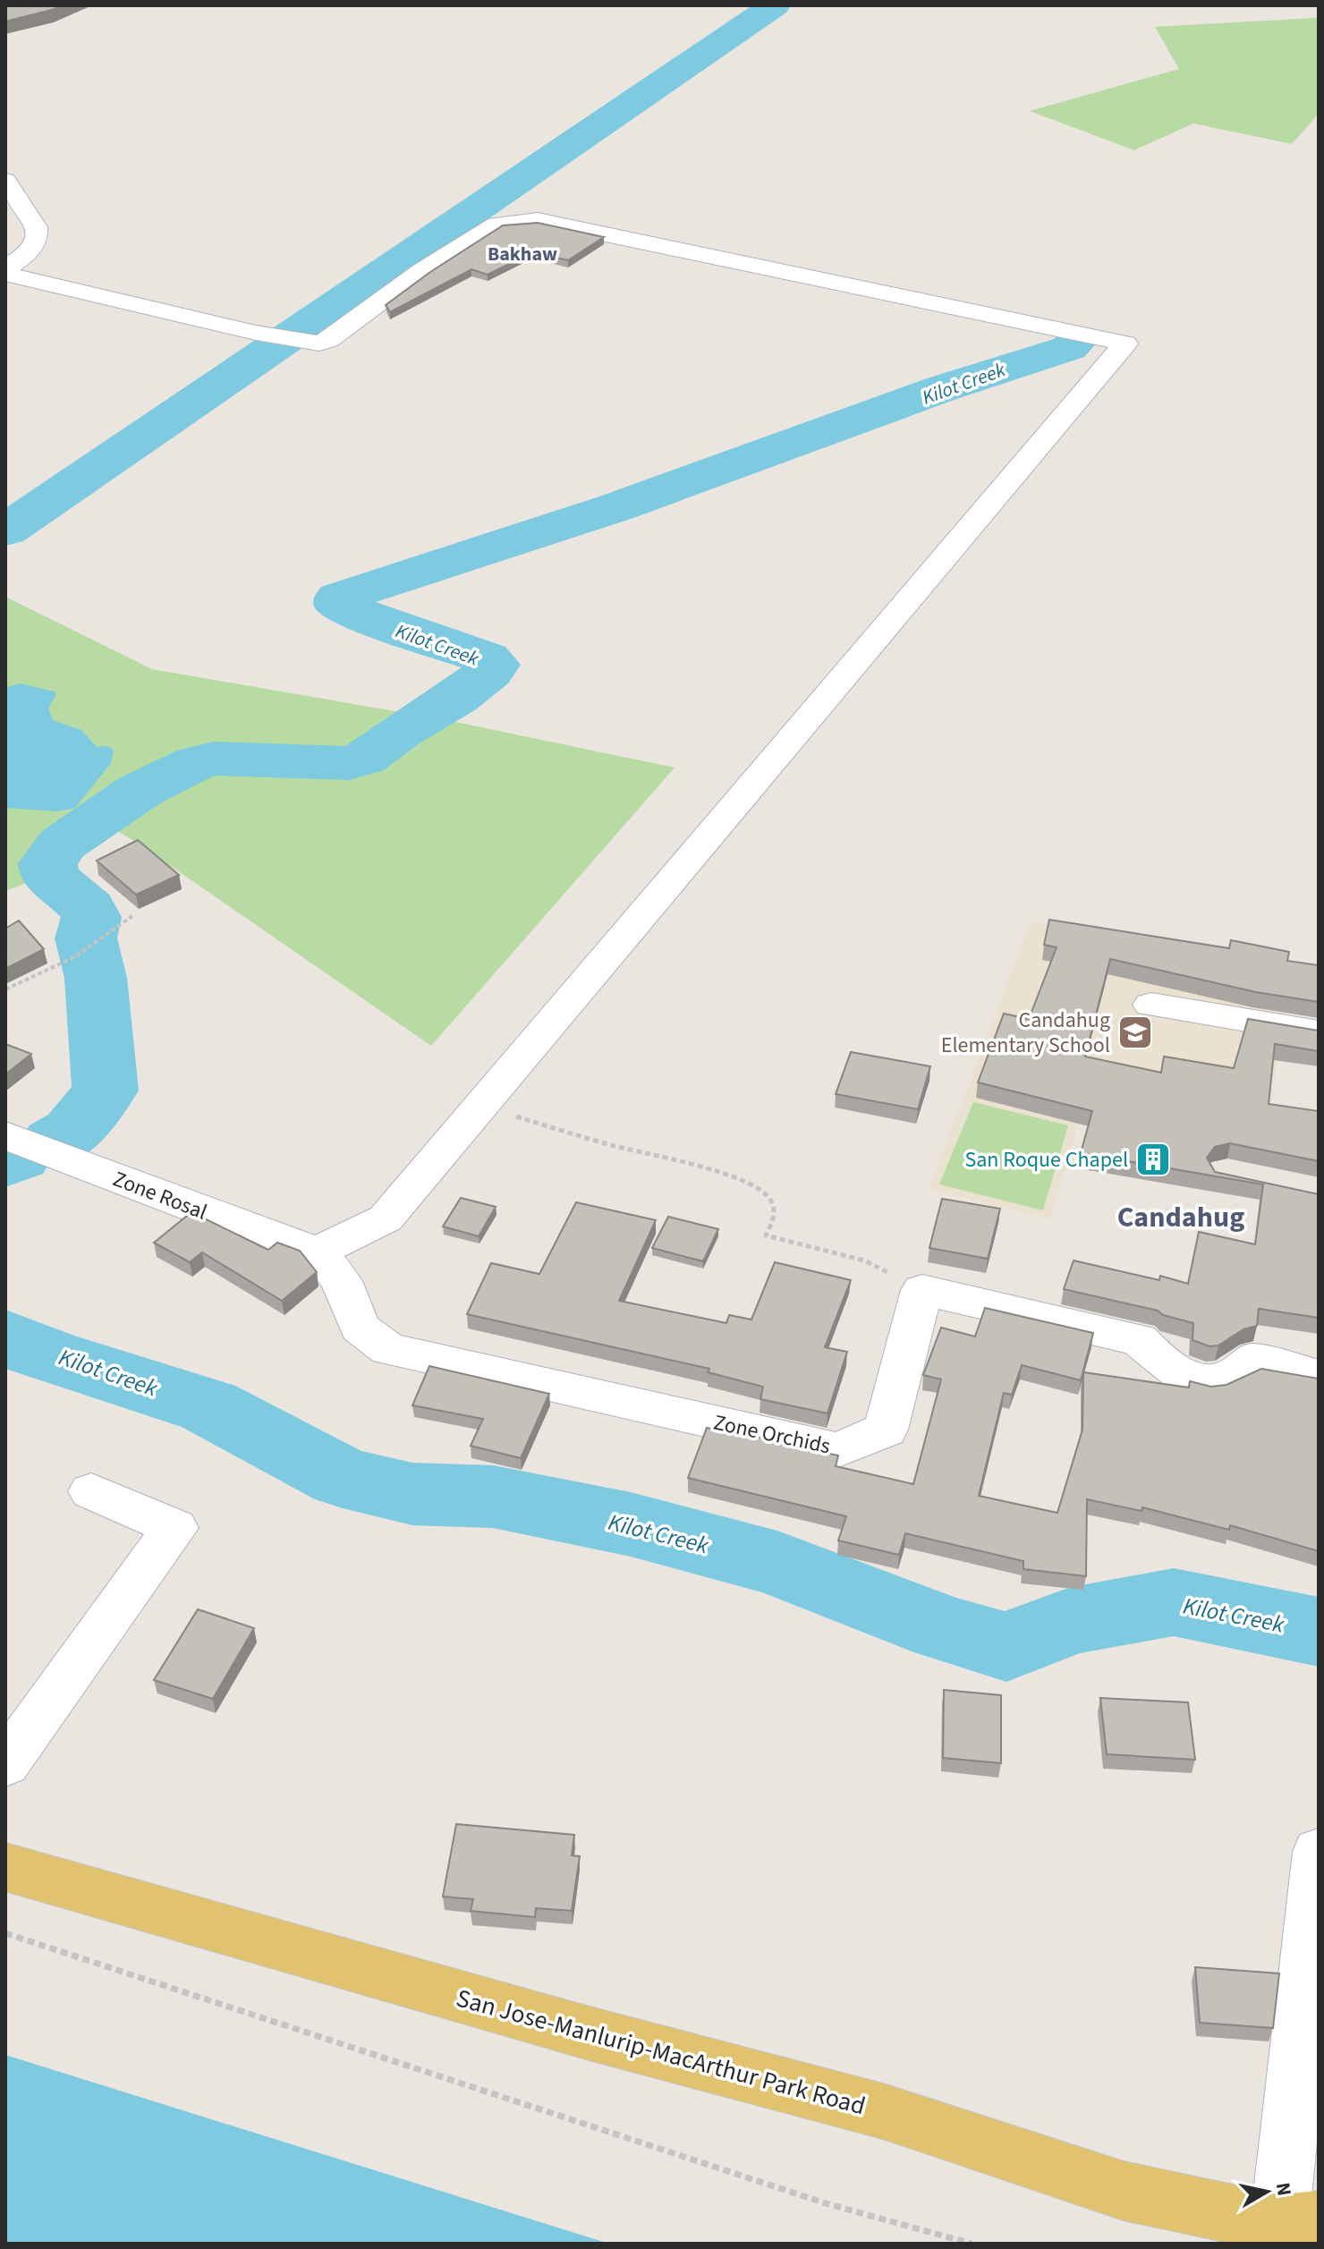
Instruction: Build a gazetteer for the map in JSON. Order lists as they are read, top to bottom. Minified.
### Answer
{"streets":{"main road":["San Jose-Manlurip-MacArthur Park Road"],"street":["Zone Rosal","Zone Orchids"]},"crossings":[["Zone Rosal","Zone Orchids"]],"districts":["Bakhaw","Candahug"],"water":["Kilot Creek"],"places":{"school or university":["Candahug Elementary School"],"building":["San Roque Chapel"]},"north":"right"}
